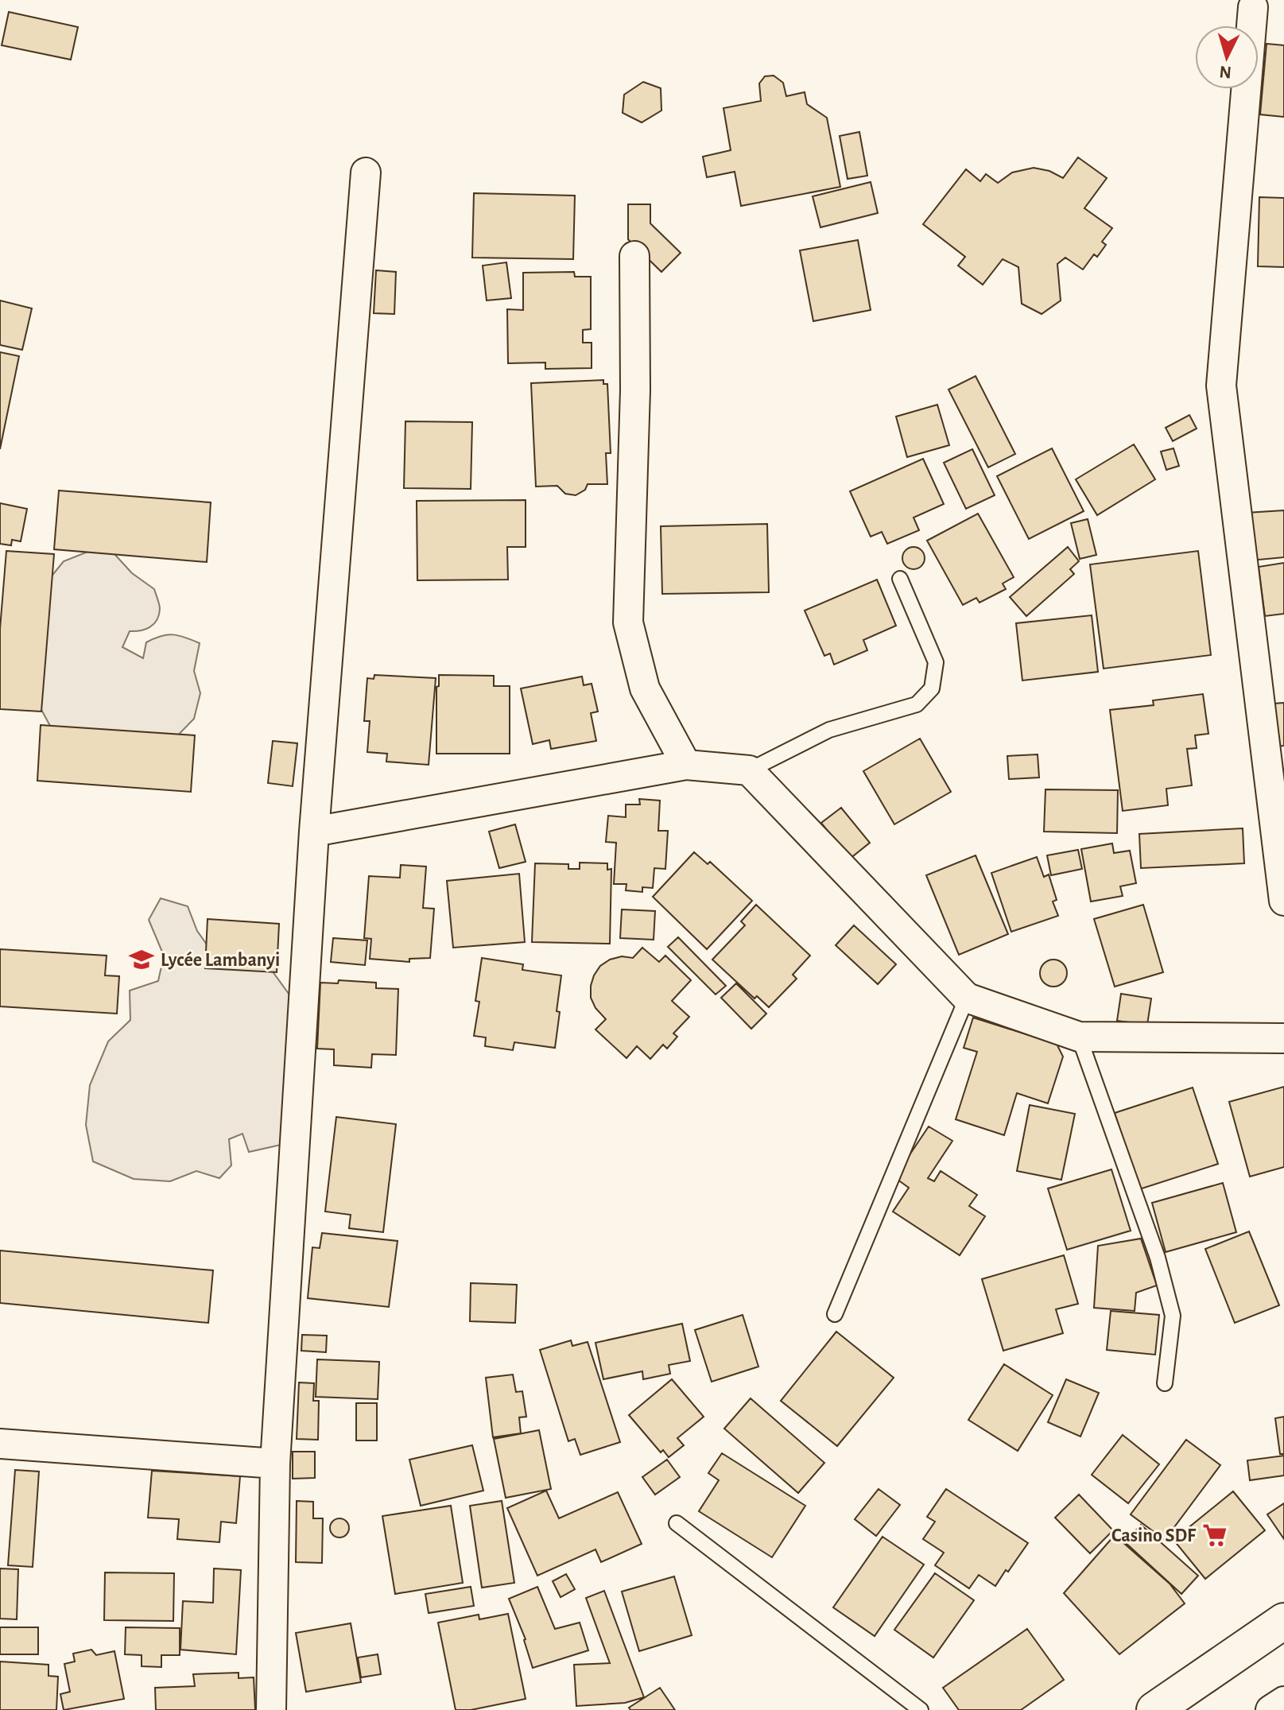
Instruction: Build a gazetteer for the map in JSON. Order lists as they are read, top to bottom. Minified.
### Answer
{"places":{"school or university":["Lycée Lambanyi"],"supermarket":["Casino SDF"]},"north":"bottom"}
